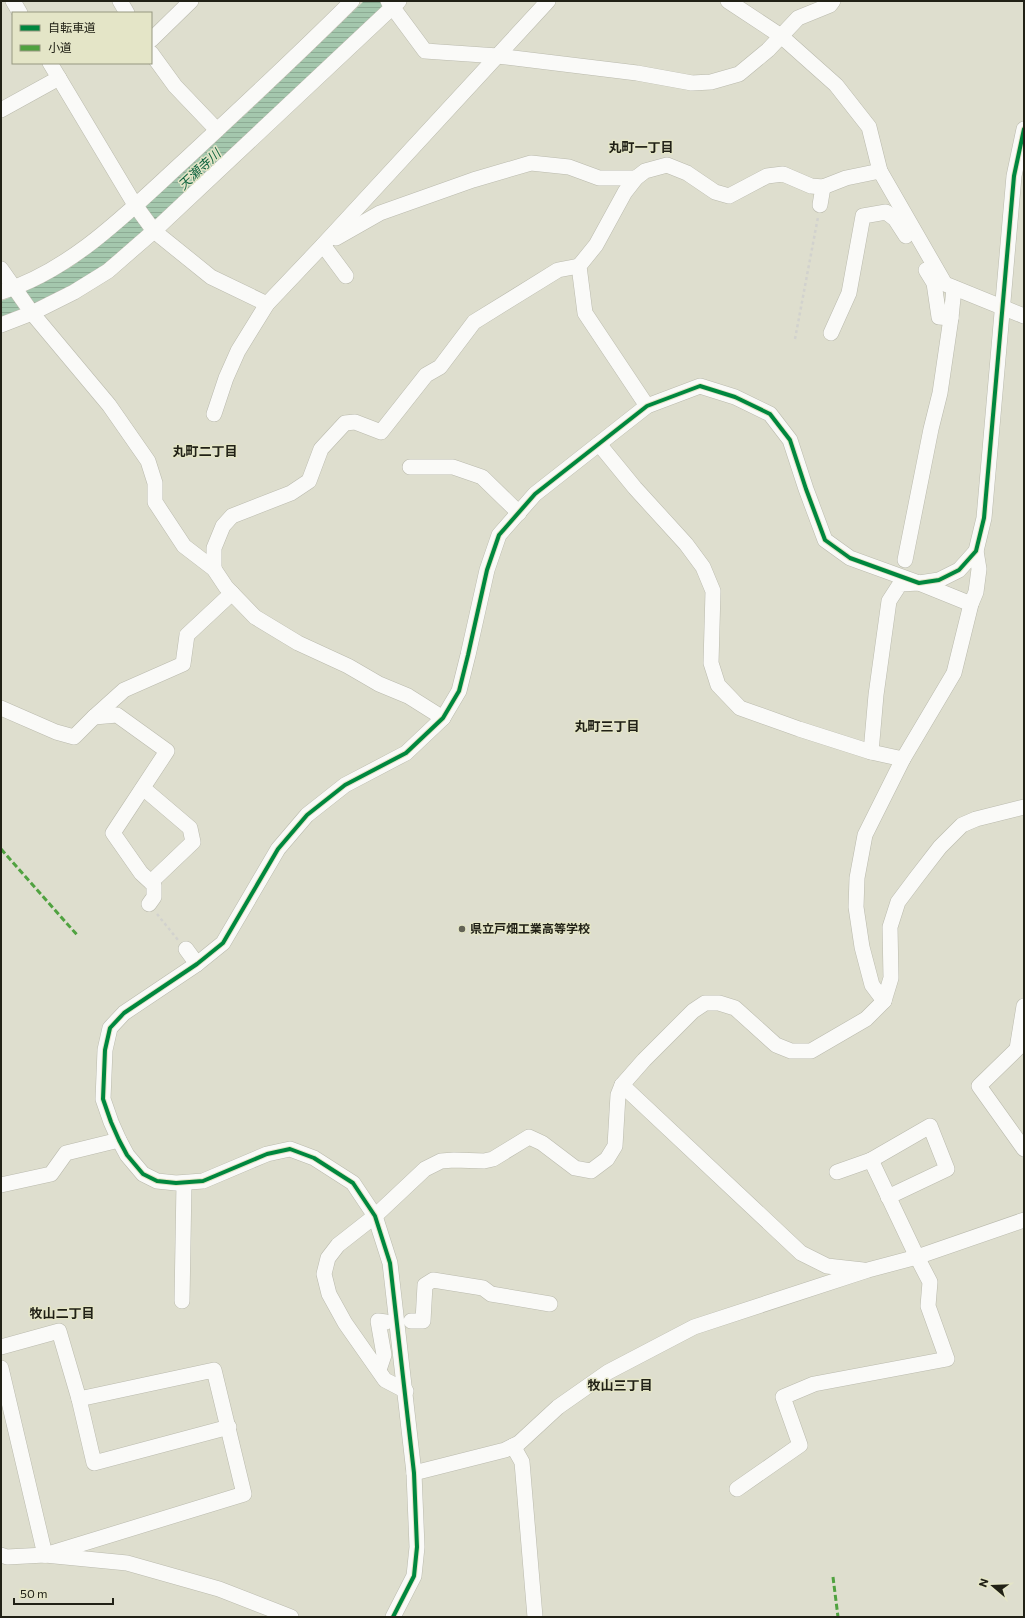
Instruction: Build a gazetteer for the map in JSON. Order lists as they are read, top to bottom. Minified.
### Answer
{"districts":["丸町一丁目","丸町二丁目","丸町三丁目","牧山二丁目","牧山三丁目"],"water":["天瀬寺川"],"places":["県立戸畑工業高等学校"],"legend":["自転車道","小道"],"scale_bar":"50 m","north":"left"}
